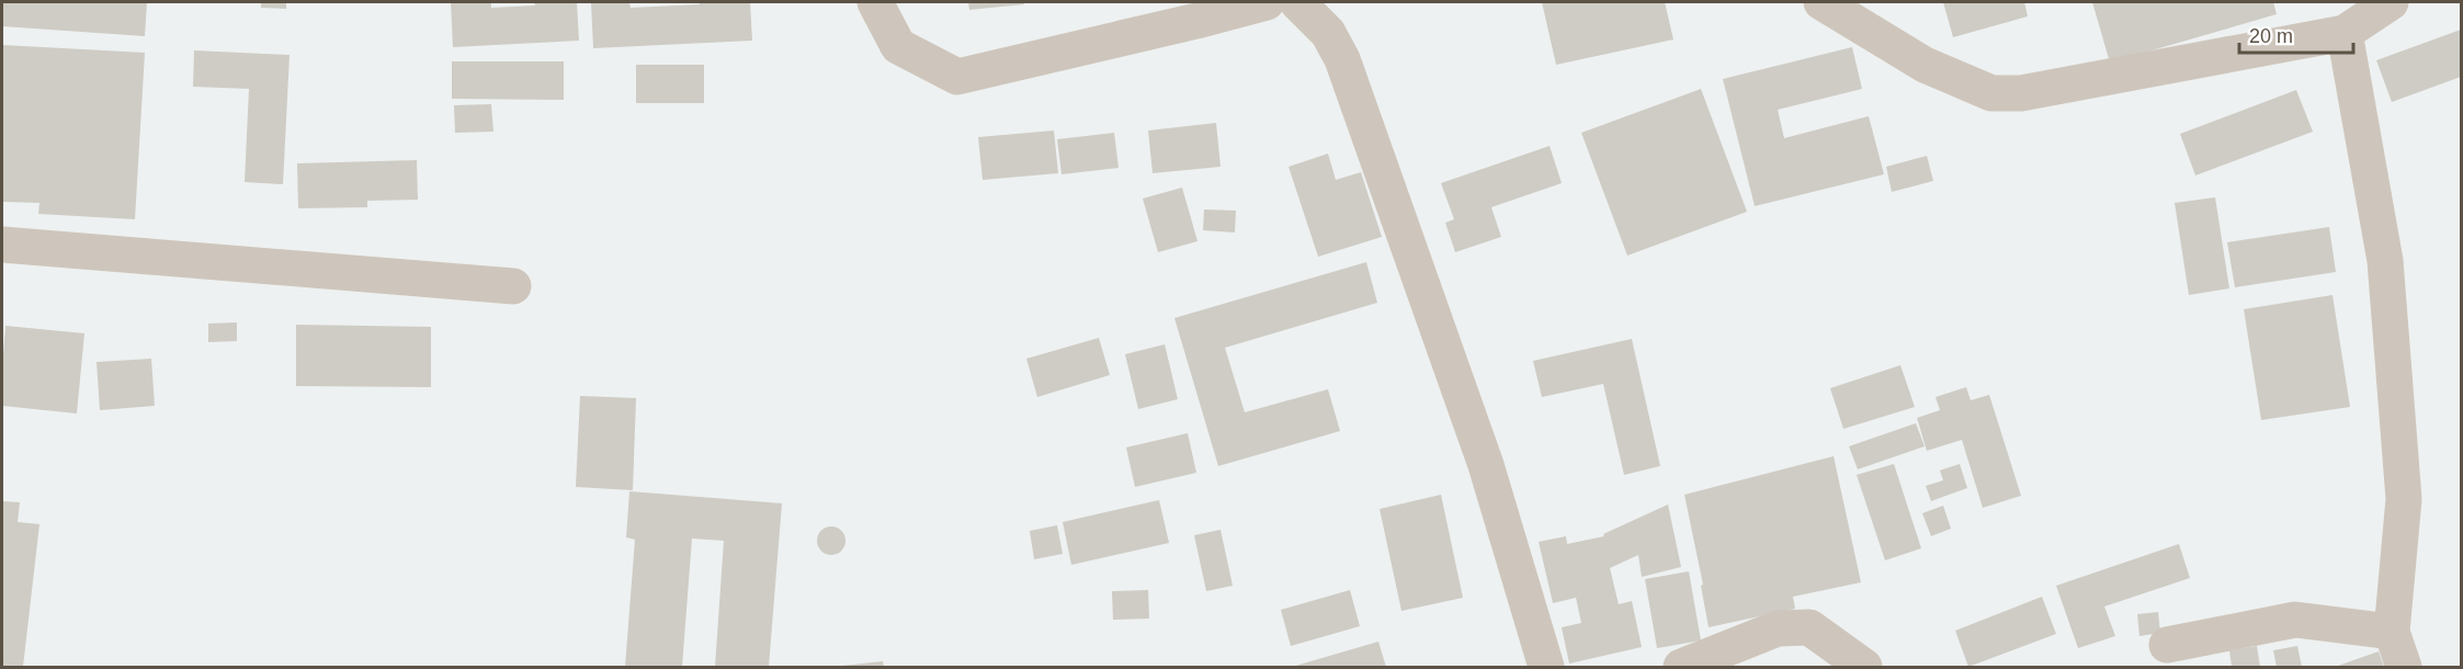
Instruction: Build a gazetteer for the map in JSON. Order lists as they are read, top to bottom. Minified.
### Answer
{"scale_bar":"20 m"}
